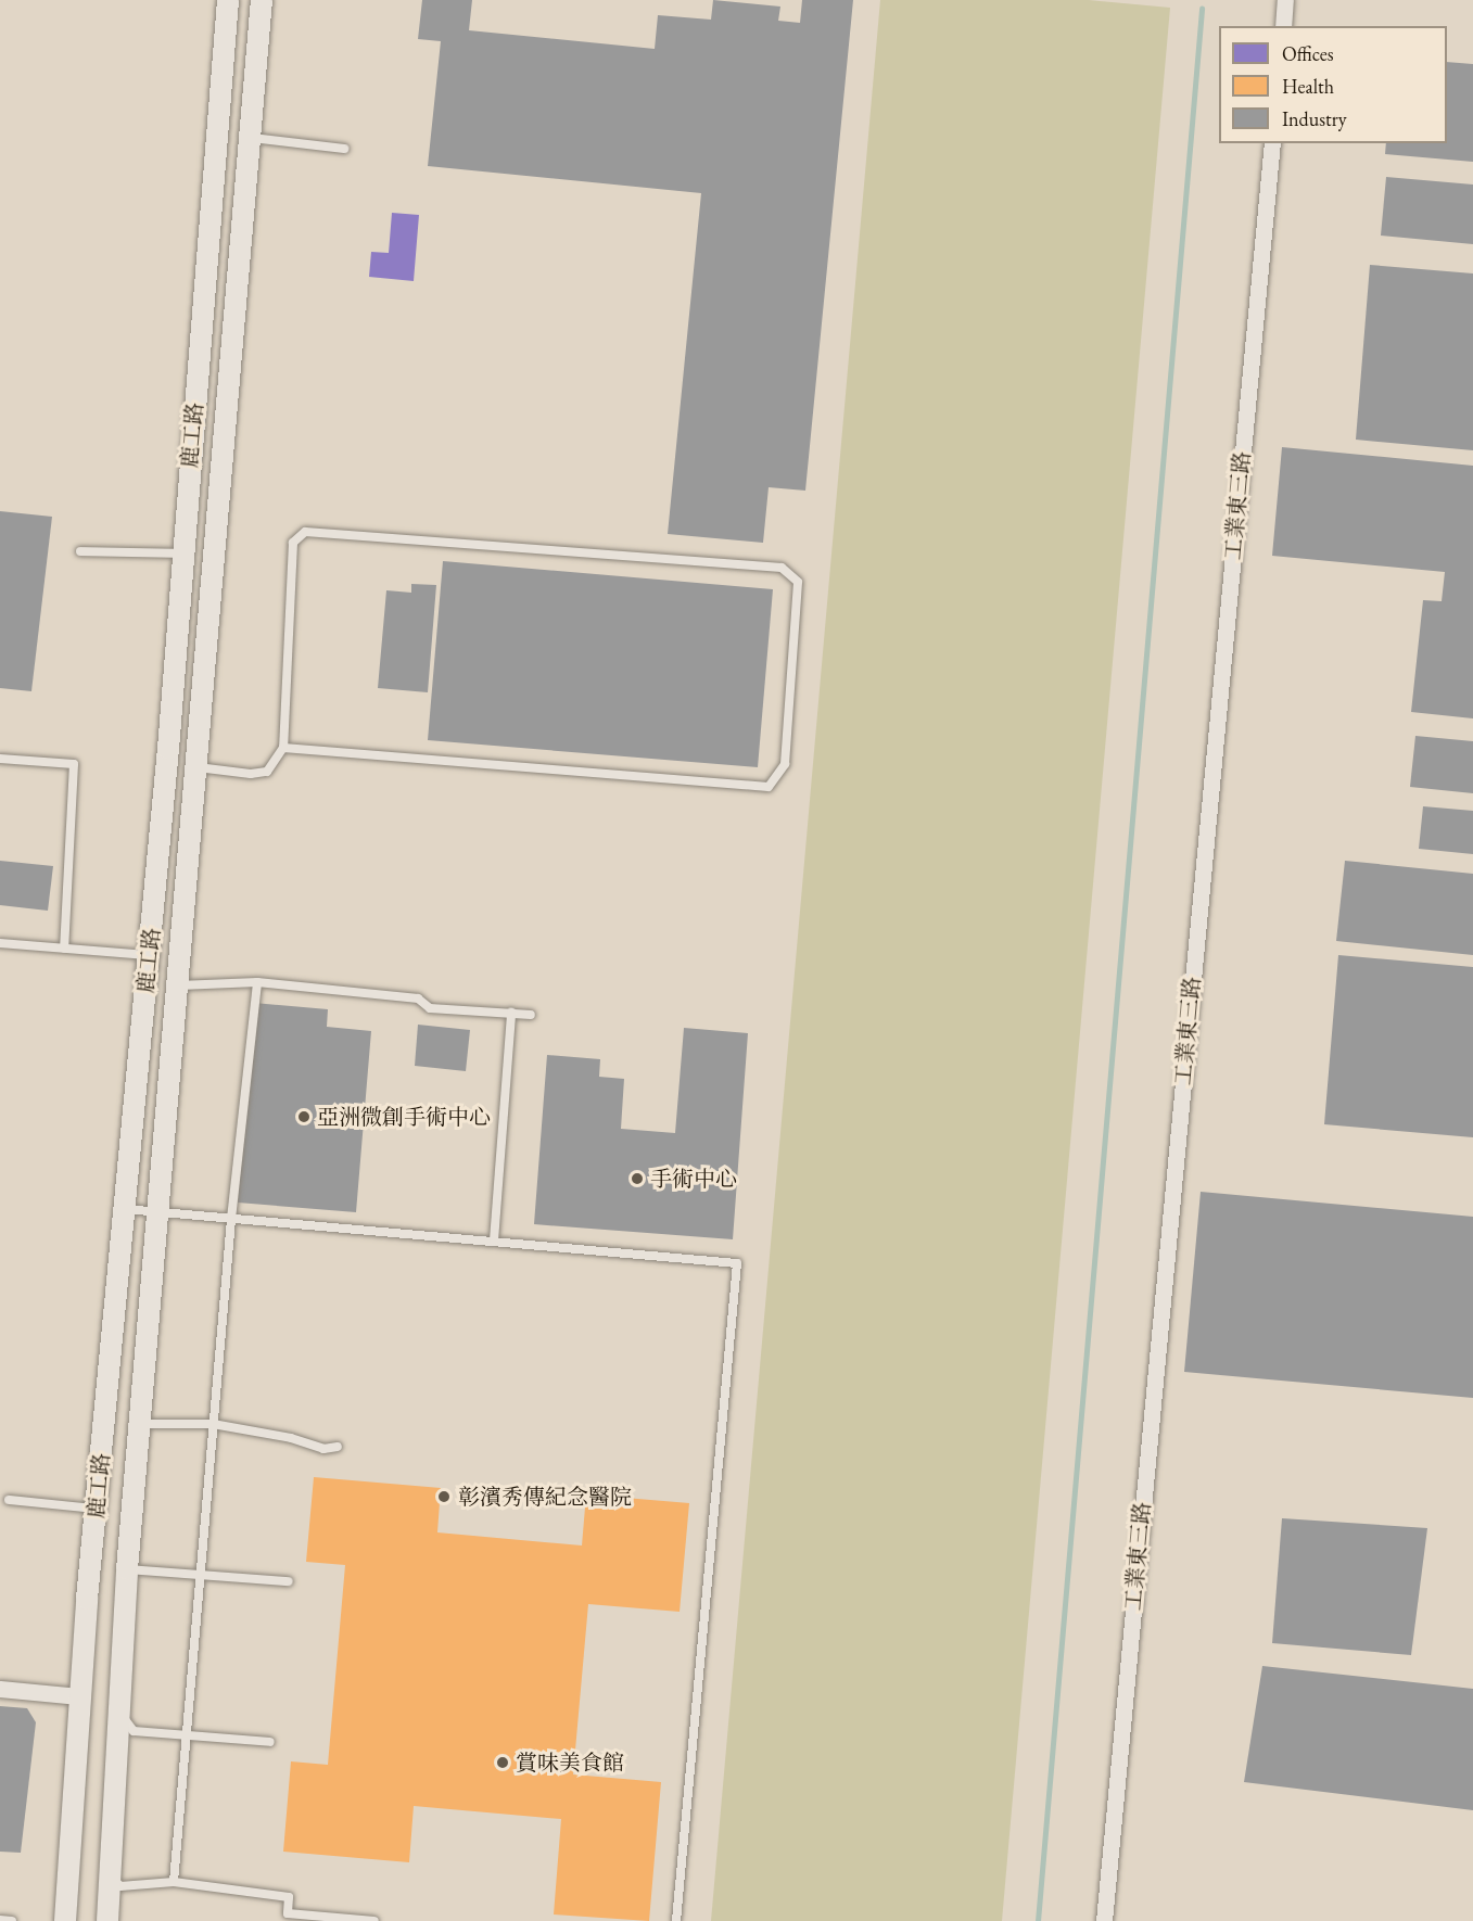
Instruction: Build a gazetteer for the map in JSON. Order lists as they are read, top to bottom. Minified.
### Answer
{"streets":{"street":["鹿工路","工業東三路"]},"places":["亞洲微創手術中心","手術中心","彰濱秀傳紀念醫院","賞味美食館"],"legend":["Offices","Health","Industry"]}
